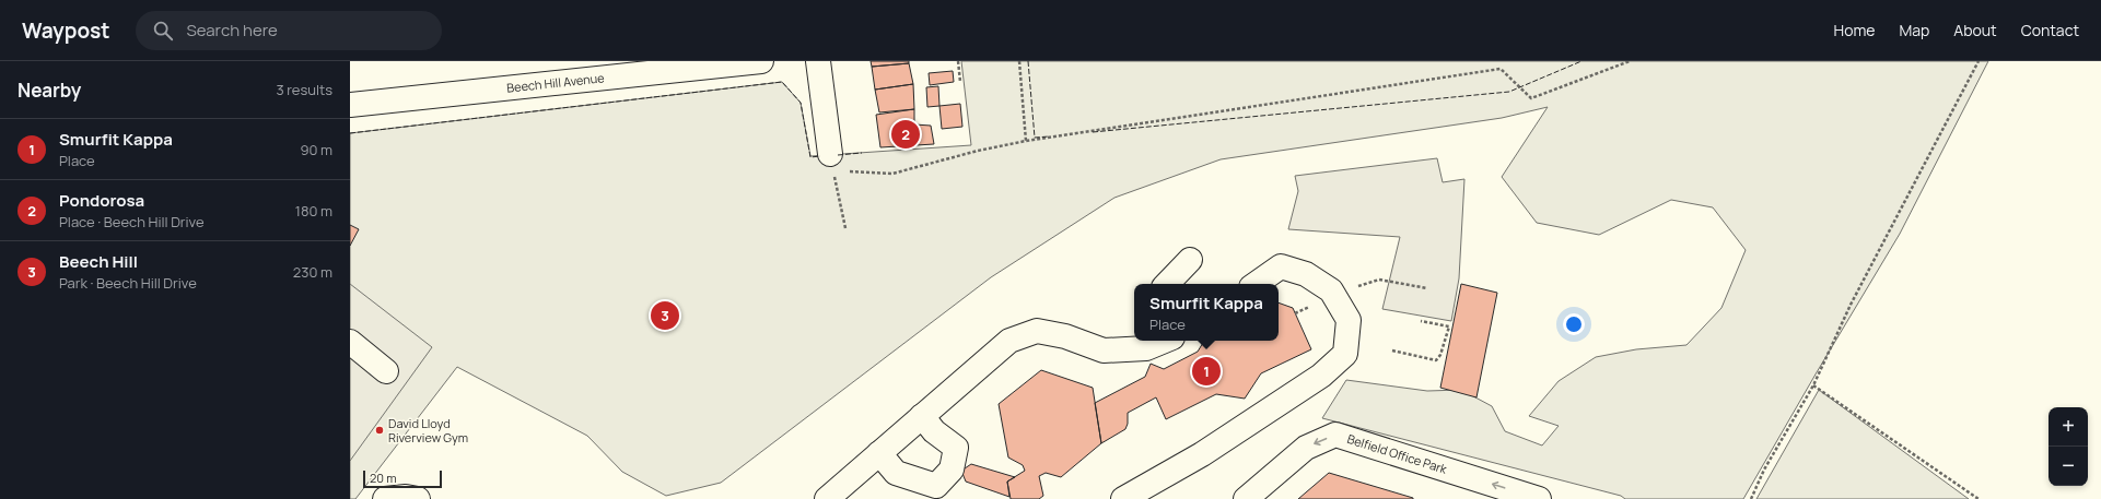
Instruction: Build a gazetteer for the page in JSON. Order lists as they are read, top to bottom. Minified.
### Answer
{"streets":{"street":["Beech Hill Avenue","Belfield Office Park"]},"one_way":["Belfield Office Park"],"places":["David Lloyd Riverview Gym"],"scale_bar":"20 m","page":{"header":"Waypost","search":"Search here","nav":["Home","Map","About","Contact"],"heading":["Nearby","3 results"],"list":[{"mark":"1","name":"Smurfit Kappa","note":"Place","value":"90 m"},{"mark":"2","name":"Pondorosa","note":"Place · Beech Hill Drive","value":"180 m"},{"mark":"3","name":"Beech Hill","note":"Park · Beech Hill Drive","value":"230 m"}],"pins":["2","3","1"],"popup":["Smurfit Kappa","Place"],"map_buttons":["+","−"],"scale":"20 m"}}
